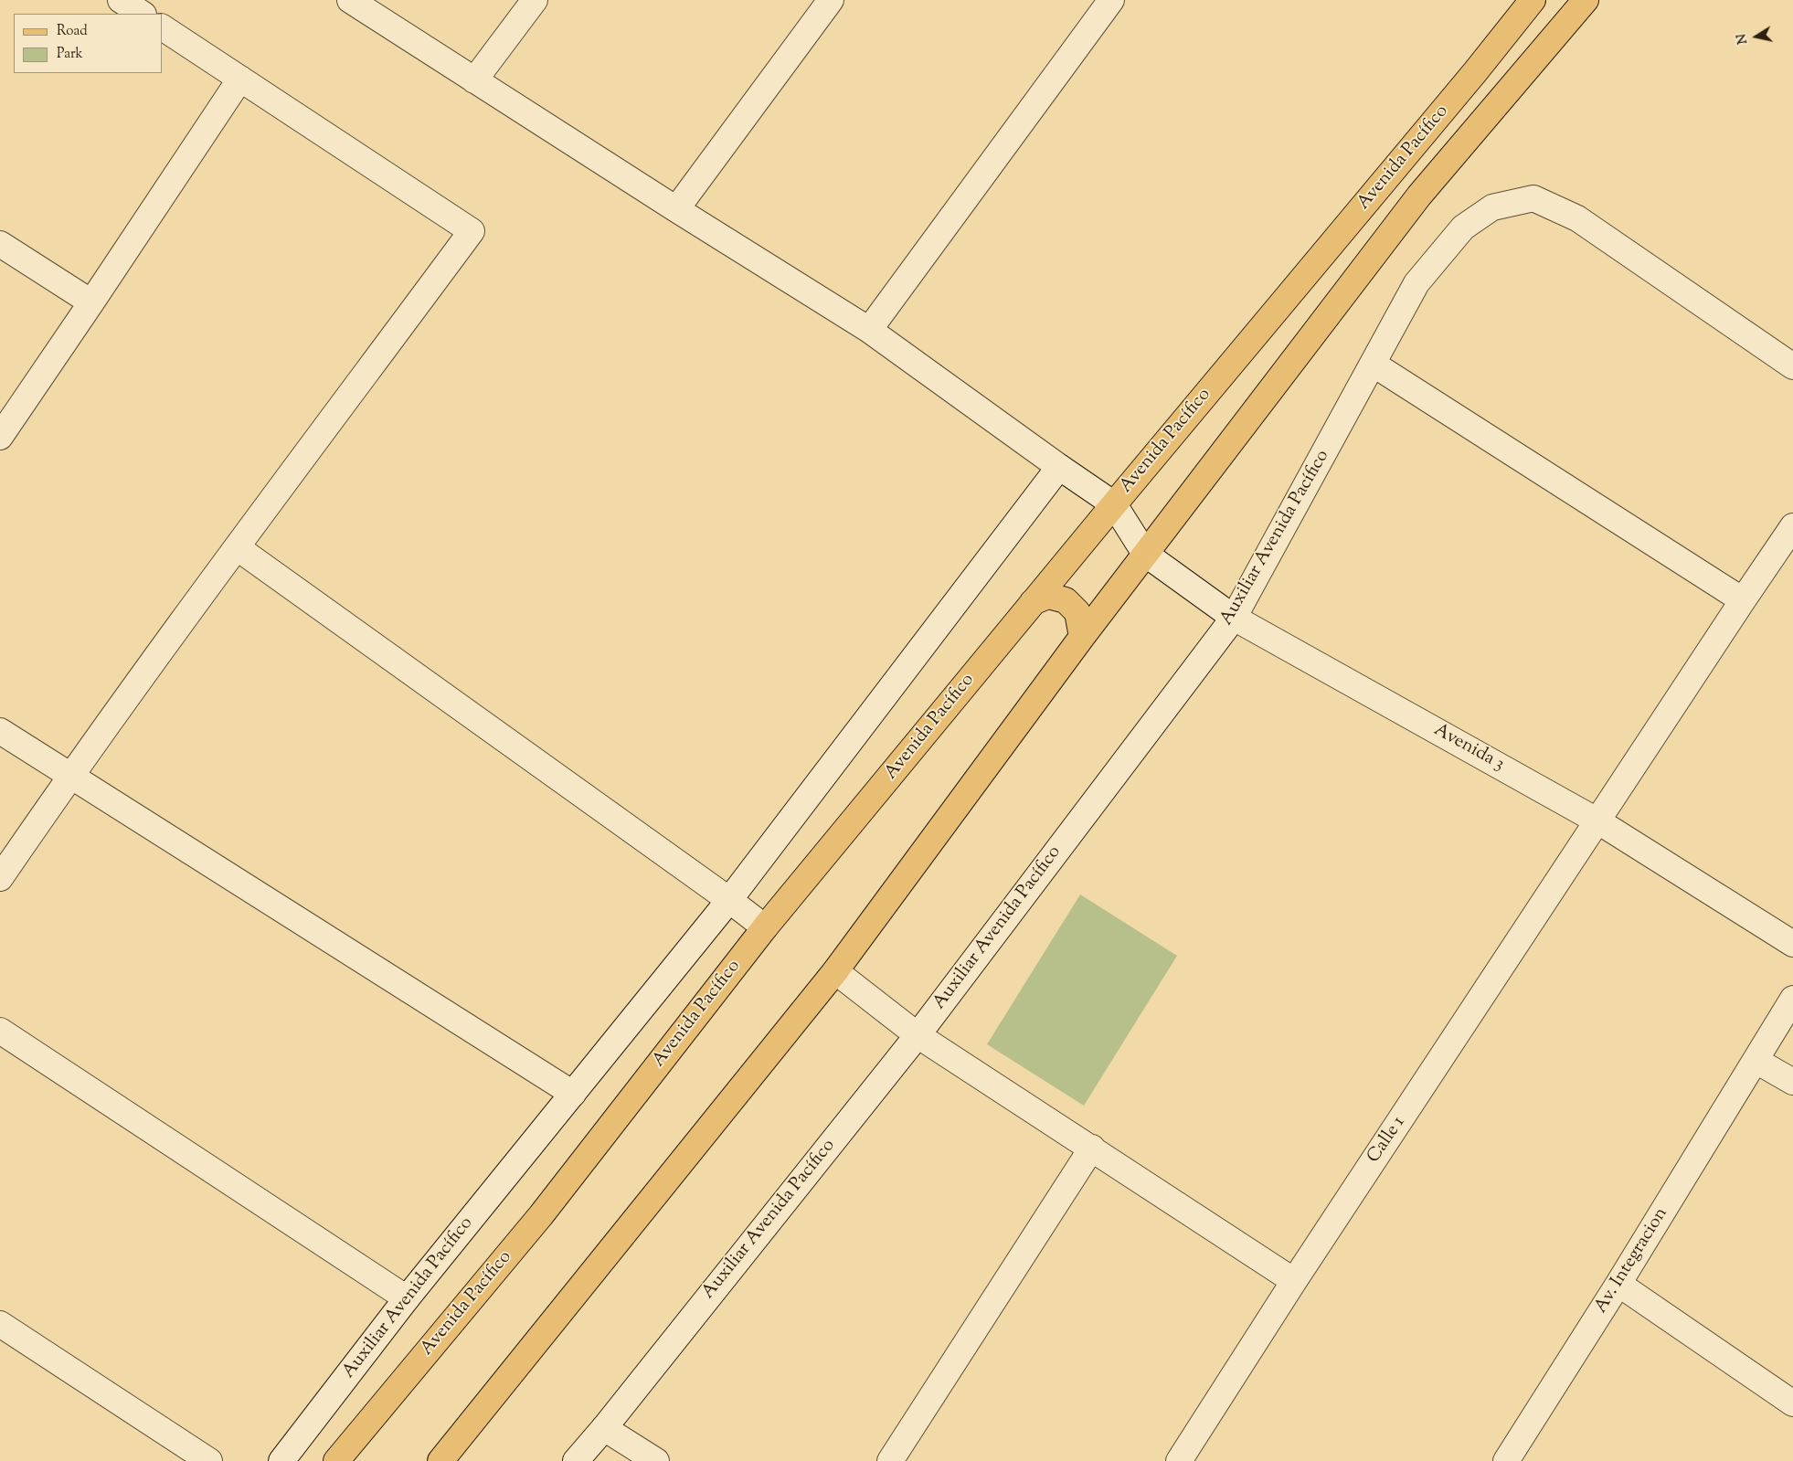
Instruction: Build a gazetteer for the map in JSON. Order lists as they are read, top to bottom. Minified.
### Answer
{"streets":{"main road":["Avenida Pacífico"],"street":["Auxiliar Avenida Pacífico","Avenida 3","Calle 1","Av. Integracion"]},"crossings":[["Avenida Pacífico","Avenida 3"],["Auxiliar Avenida Pacífico","Avenida 3"],["Avenida 3","Calle 1"]],"legend":["Road","Park"],"north":"left"}
